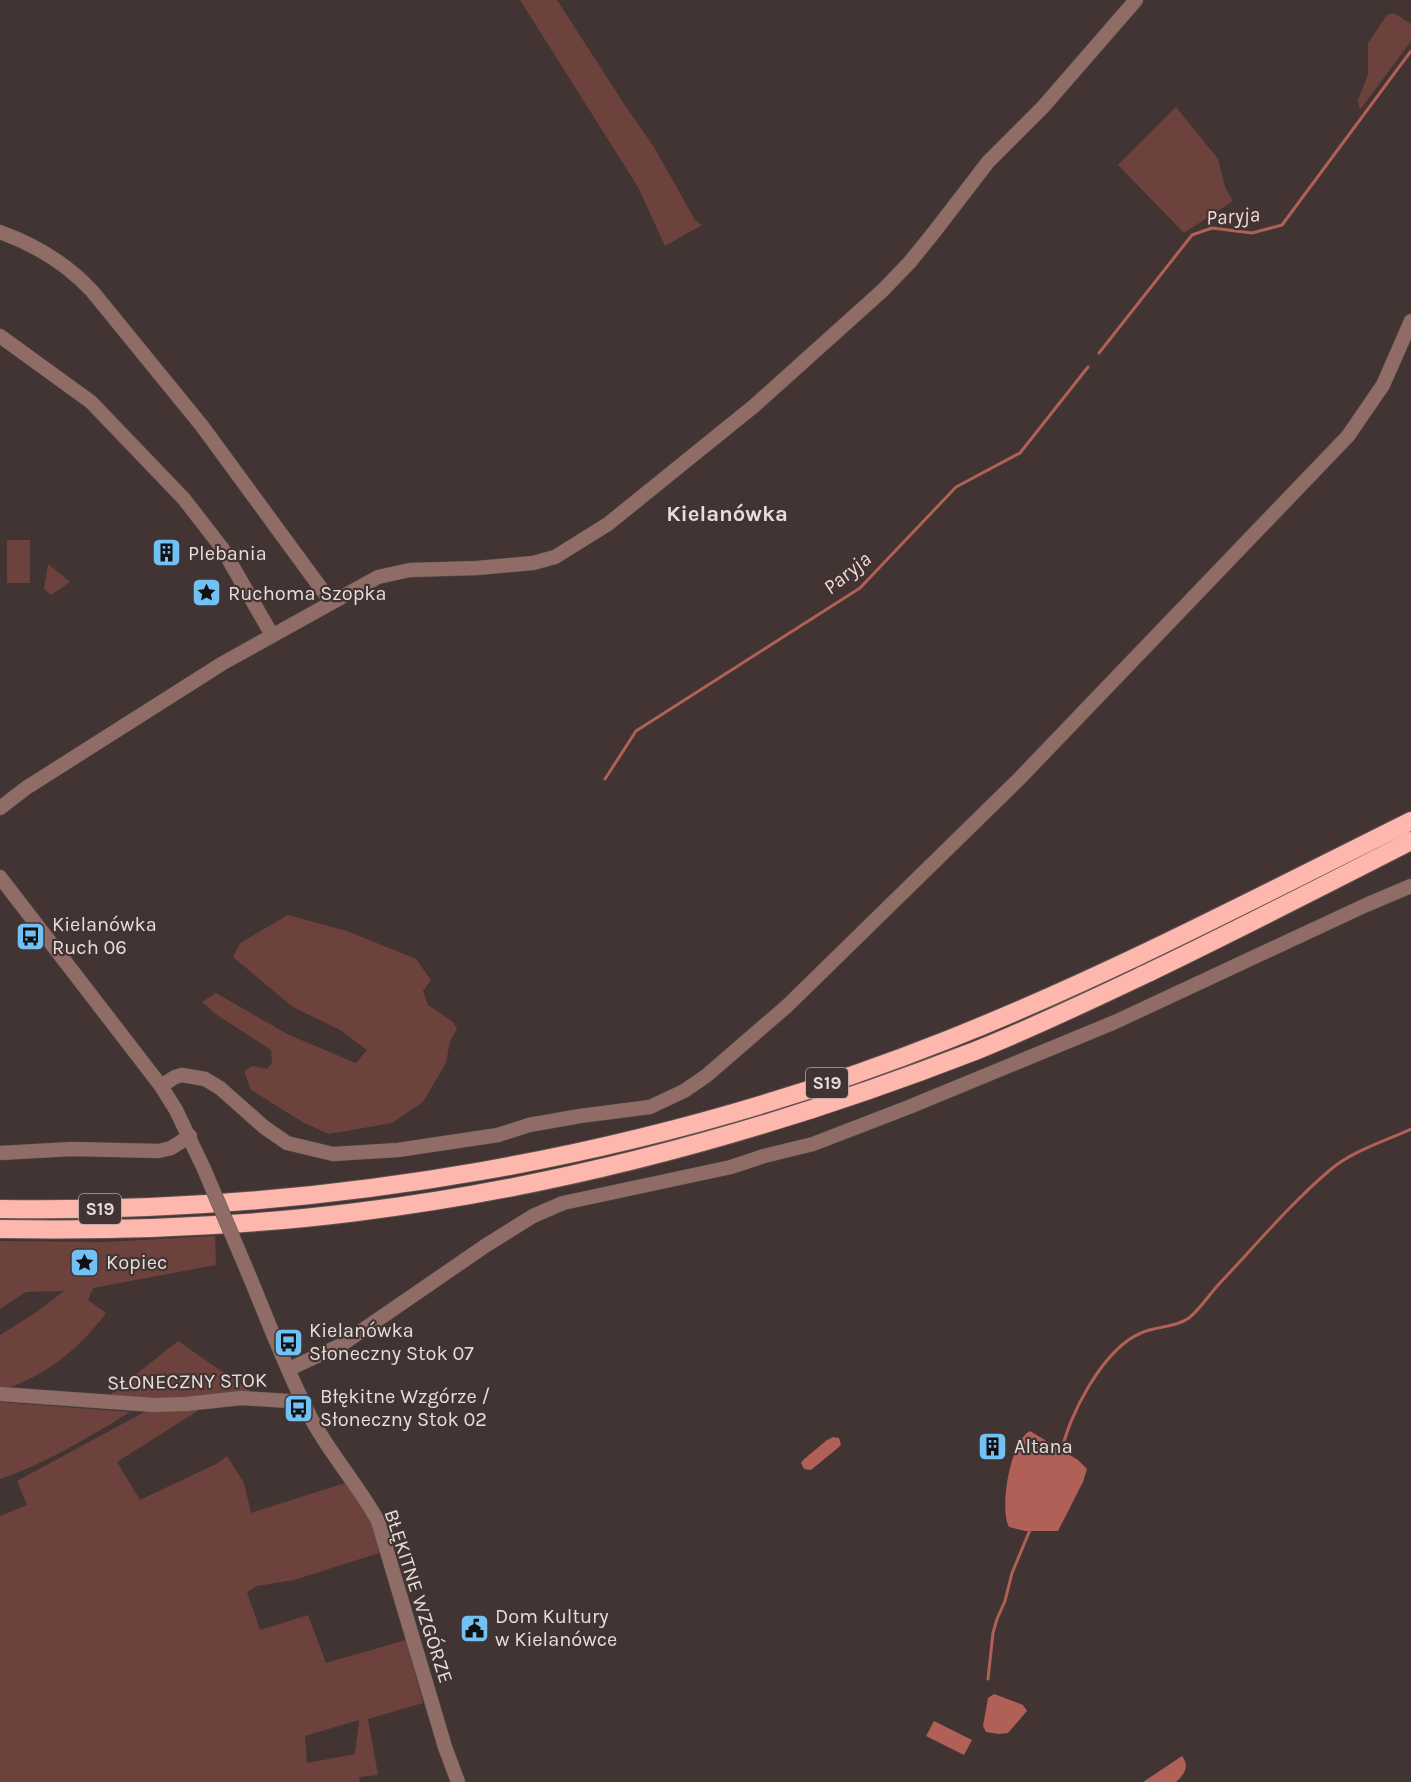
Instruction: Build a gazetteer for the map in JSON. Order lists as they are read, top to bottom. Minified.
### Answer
{"streets":{"highway":["S19"],"street":["SŁONECZNY STOK","BŁĘKITNE WZGÓRZE"]},"crossings":[["SŁONECZNY STOK","BŁĘKITNE WZGÓRZE"]],"districts":["Kielanówka"],"water":["Paryja"],"places":{"building":["Plebania","Altana"],"place":["Ruchoma Szopka","Kopiec"],"bus stop":["Kielanówka Ruch 06","Kielanówka Słoneczny Stok 07","Błękitne Wzgórze / Słoneczny Stok 02"],"public building":["Dom Kultury w Kielanówce"]}}
